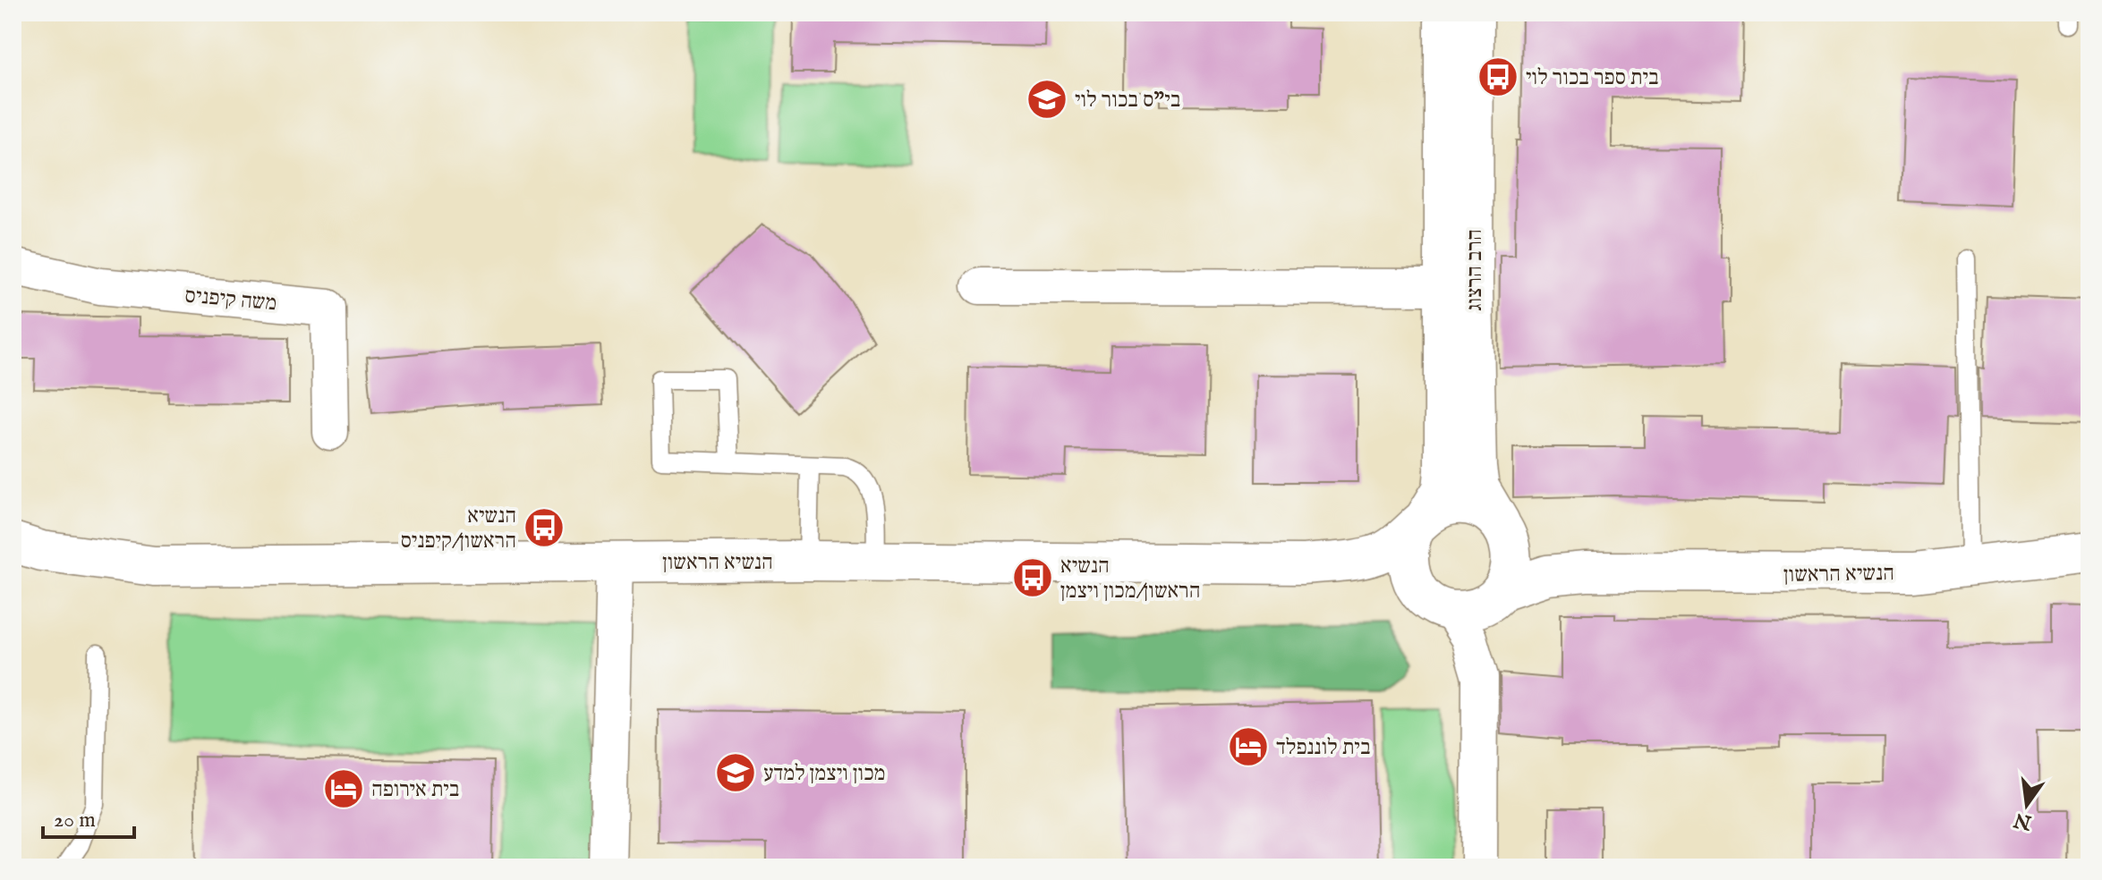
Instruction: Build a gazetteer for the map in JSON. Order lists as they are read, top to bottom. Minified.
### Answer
{"streets":{"street":["הרב הרצוג","משה קיפניס","הנשיא הראשון"]},"crossings":[["הרב הרצוג","הנשיא הראשון"]],"places":{"bus stop":["בית ספר בכור לוי","הנשיא הראשון/קיפניס","הנשיא הראשון/מכון ויצמן"],"school or university":["בי\"ס בכור לוי","מכון ויצמן למדע"],"hotel":["בית לוננפלד","בית אירופה"]},"scale_bar":"20 m","north":"bottom"}
